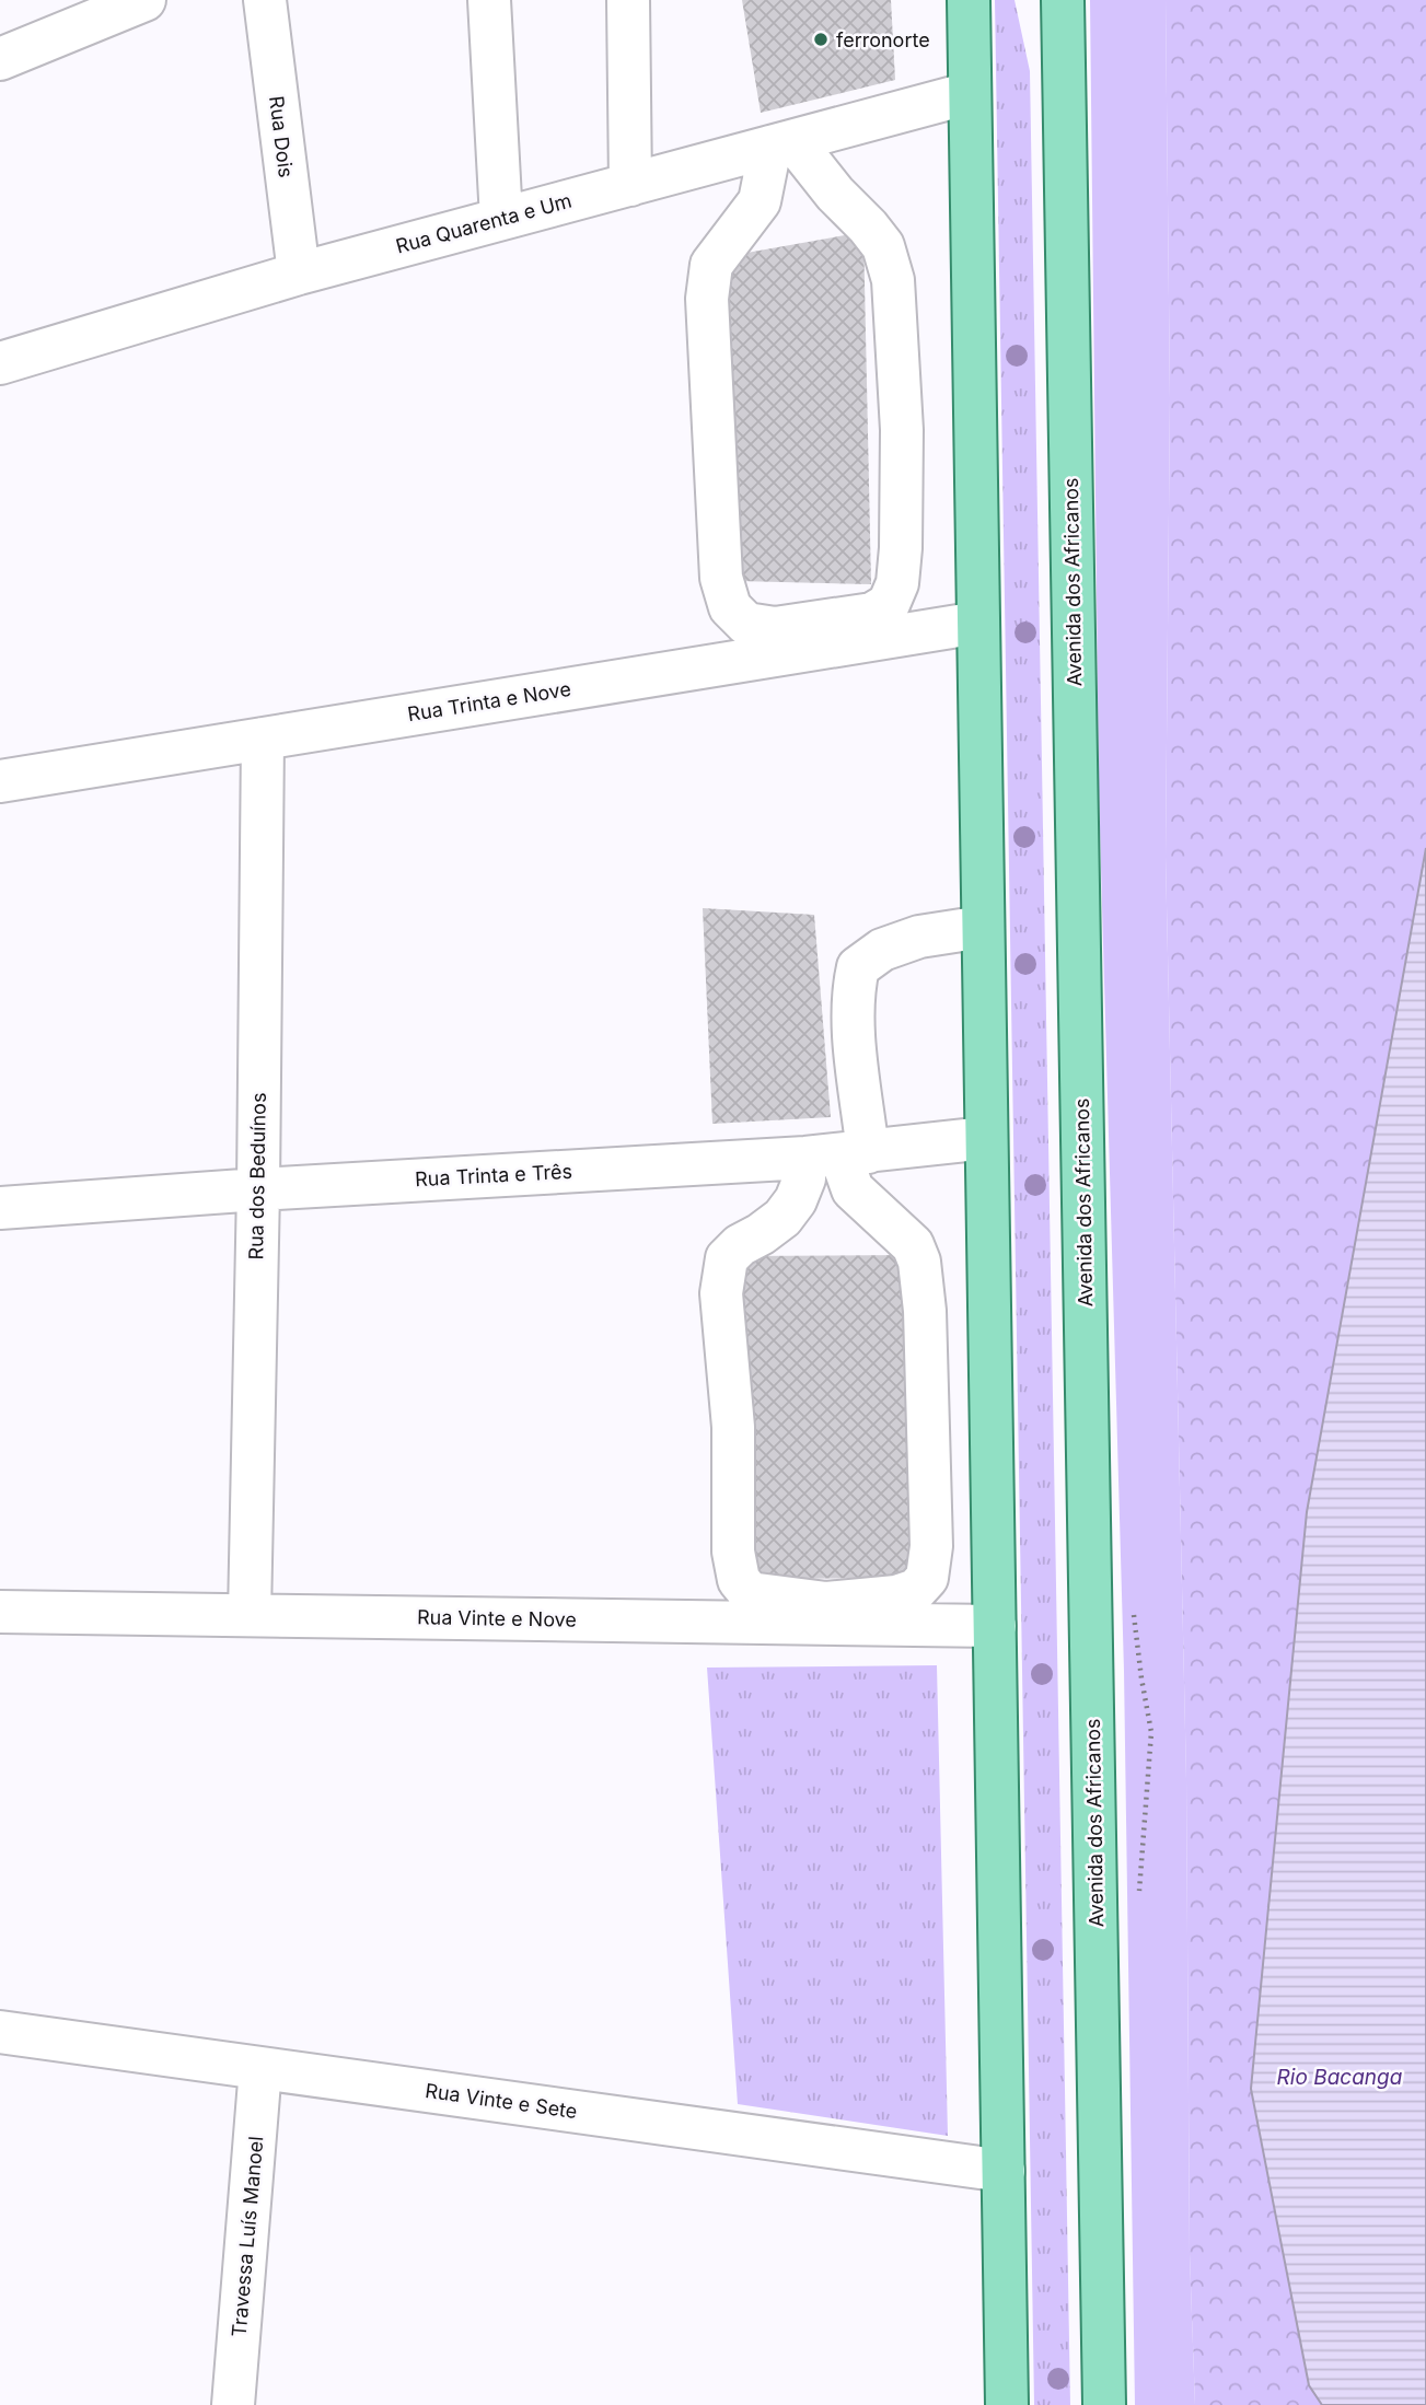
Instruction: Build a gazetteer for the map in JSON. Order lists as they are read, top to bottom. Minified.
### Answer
{"streets":{"main road":["Avenida dos Africanos"],"street":["Rua Dois","Rua Quarenta e Um","Rua Trinta e Nove","Rua Trinta e Três","Rua dos Beduínos","Rua Vinte e Nove","Rua Vinte e Sete","Travessa Luís Manoel"]},"crossings":[["Rua Dois","Rua Quarenta e Um"],["Rua Trinta e Nove","Rua dos Beduínos"],["Rua Trinta e Três","Rua dos Beduínos"],["Rua dos Beduínos","Rua Vinte e Nove"],["Rua Vinte e Sete","Travessa Luís Manoel"]],"water":["Rio Bacanga"],"places":["ferronorte"]}
